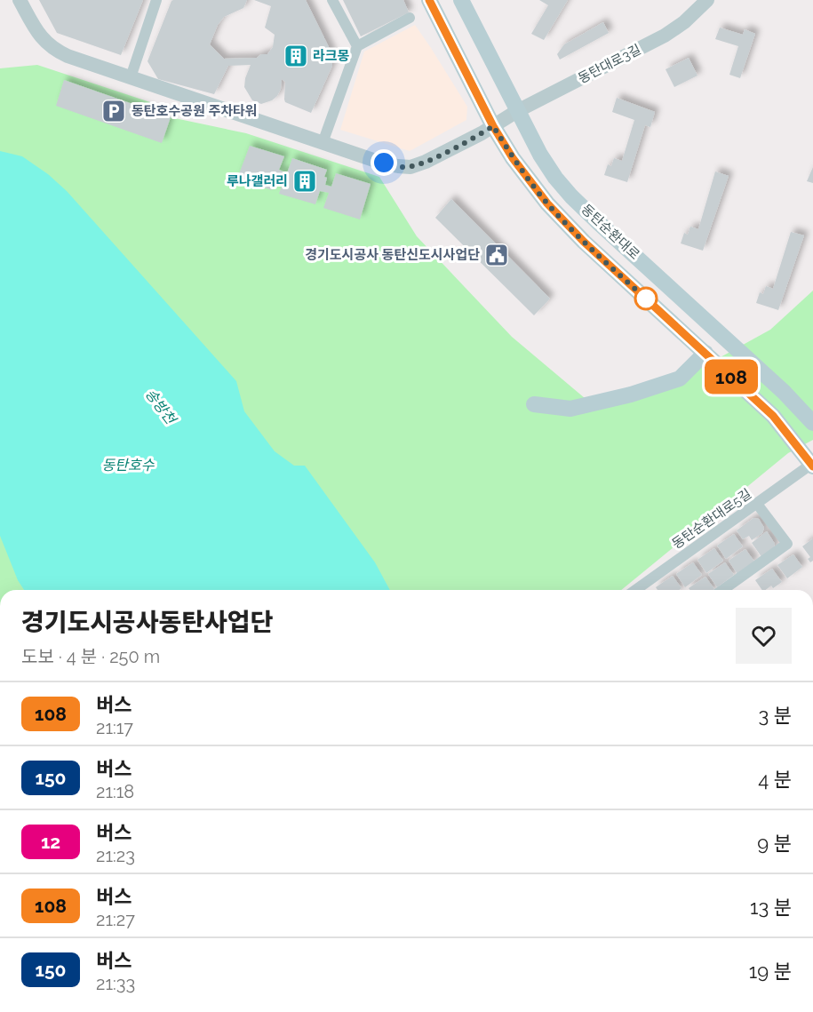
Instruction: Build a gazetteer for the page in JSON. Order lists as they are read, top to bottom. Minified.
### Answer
{"streets":{"main road":["동탄순환대로"],"street":["동탄대로3길","동탄순환대로5길"]},"crossings":[["동탄대로3길","동탄순환대로"],["동탄순환대로","동탄순환대로5길"]],"water":["송방천","동탄호수"],"places":{"building":["라크몽","루나갤러리"],"parking":["동탄호수공원 주차타워"],"public building":["경기도시공사 동탄신도시사업단"]},"lines":["bus line 108"],"page":{"on_map":"108","heading":["경기도시공사동탄사업단","도보 · 4 분 · 250 m"],"list":[{"mark":"108","name":"버스","note":"21:17","value":"3 분"},{"mark":"150","name":"버스","note":"21:18","value":"4 분"},{"mark":"12","name":"버스","note":"21:23","value":"9 분"},{"mark":"108","name":"버스","note":"21:27","value":"13 분"},{"mark":"150","name":"버스","note":"21:33","value":"19 분"}]}}
